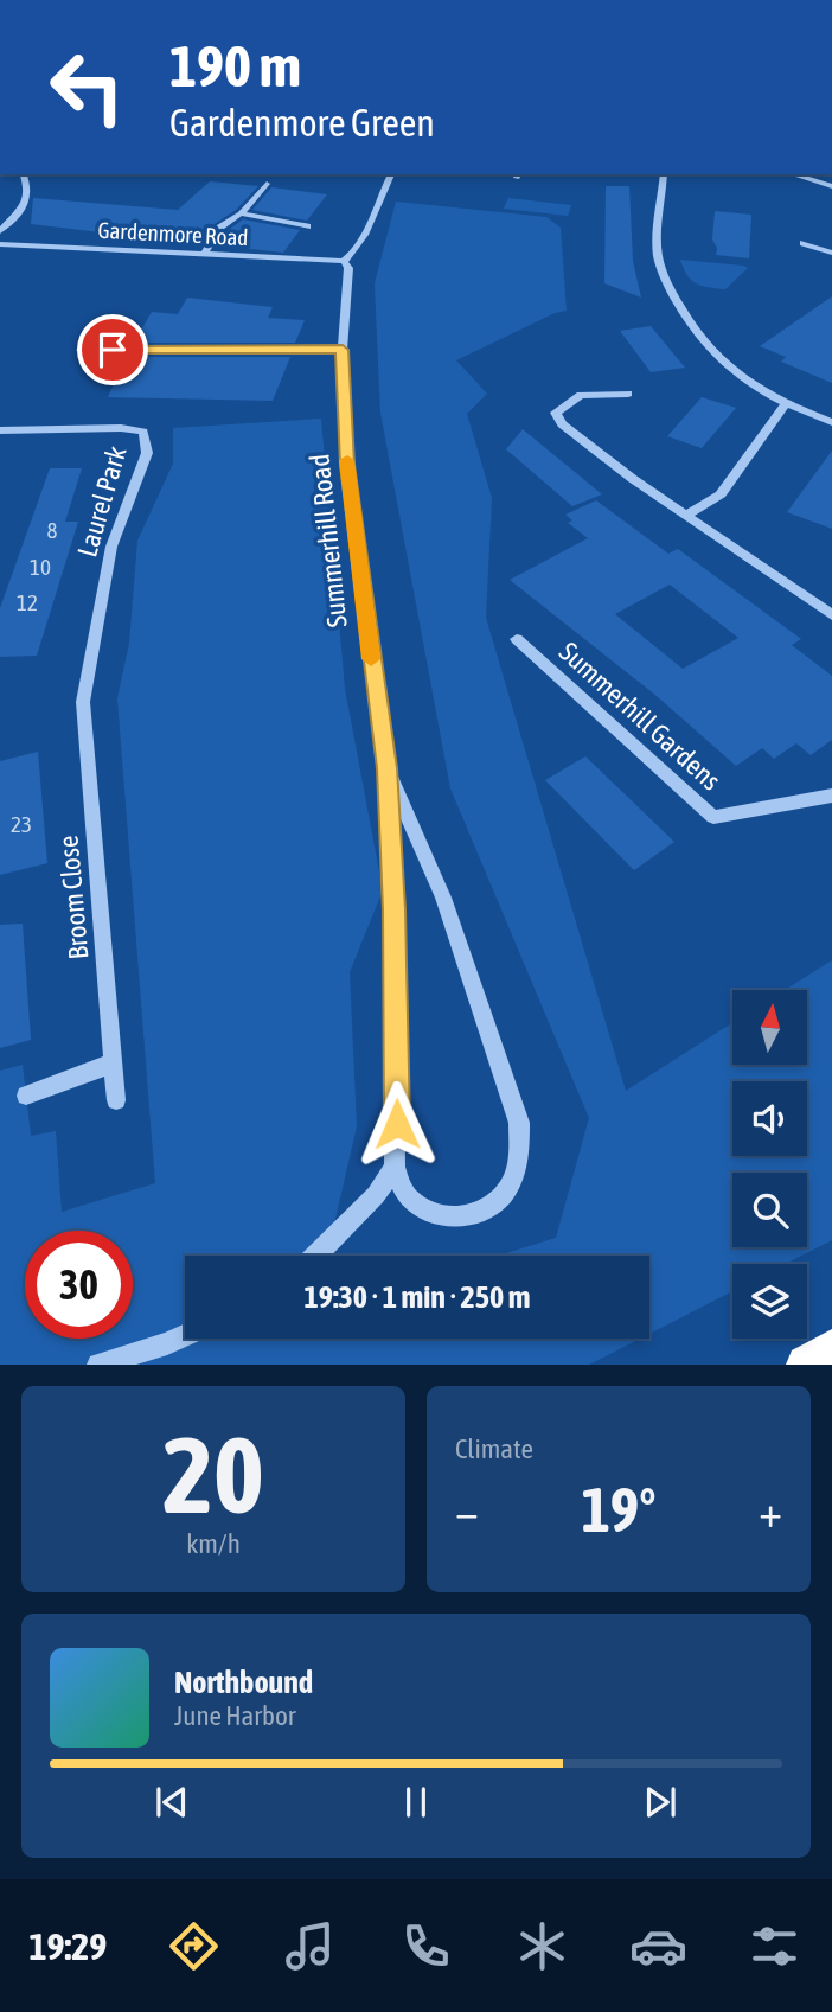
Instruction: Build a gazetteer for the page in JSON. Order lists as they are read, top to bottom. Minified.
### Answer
{"streets":{"street":["Gardenmore Road","Laurel Park","Summerhill Road","Summerhill Gardens","Broom Close"]},"crossings":[["Gardenmore Road","Summerhill Road"],["Laurel Park","Broom Close"]],"house_numbers":["8","10","12","23"],"north":"top","page":{"turn":["190 m","Gardenmore Green"],"limit":"30","trip":"19:30 · 1 min · 250 m","tile":[["20","km/h"],"Climate"],"heat":["−","19°","+"],"song":["Northbound","June Harbor"],"tabs":"19:29"}}
